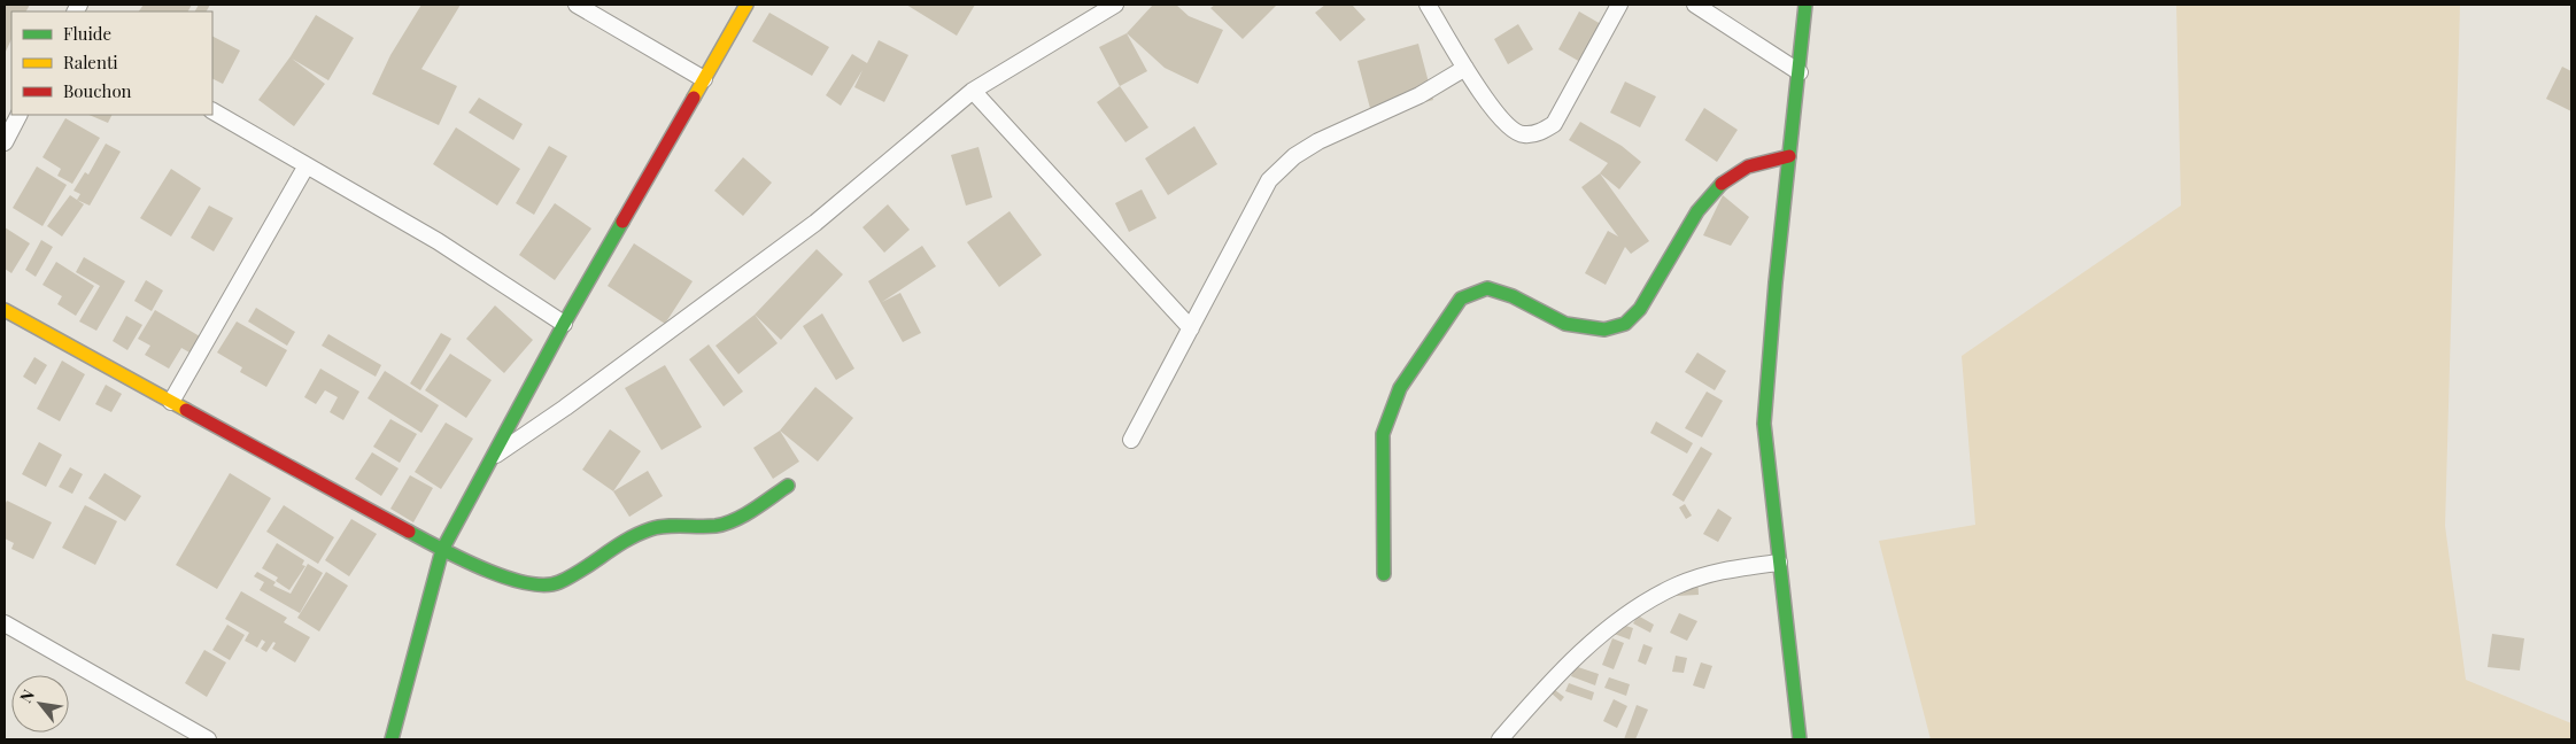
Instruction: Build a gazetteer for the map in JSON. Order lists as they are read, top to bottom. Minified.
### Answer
{"legend":["Fluide","Ralenti","Bouchon"],"north":"top left"}
